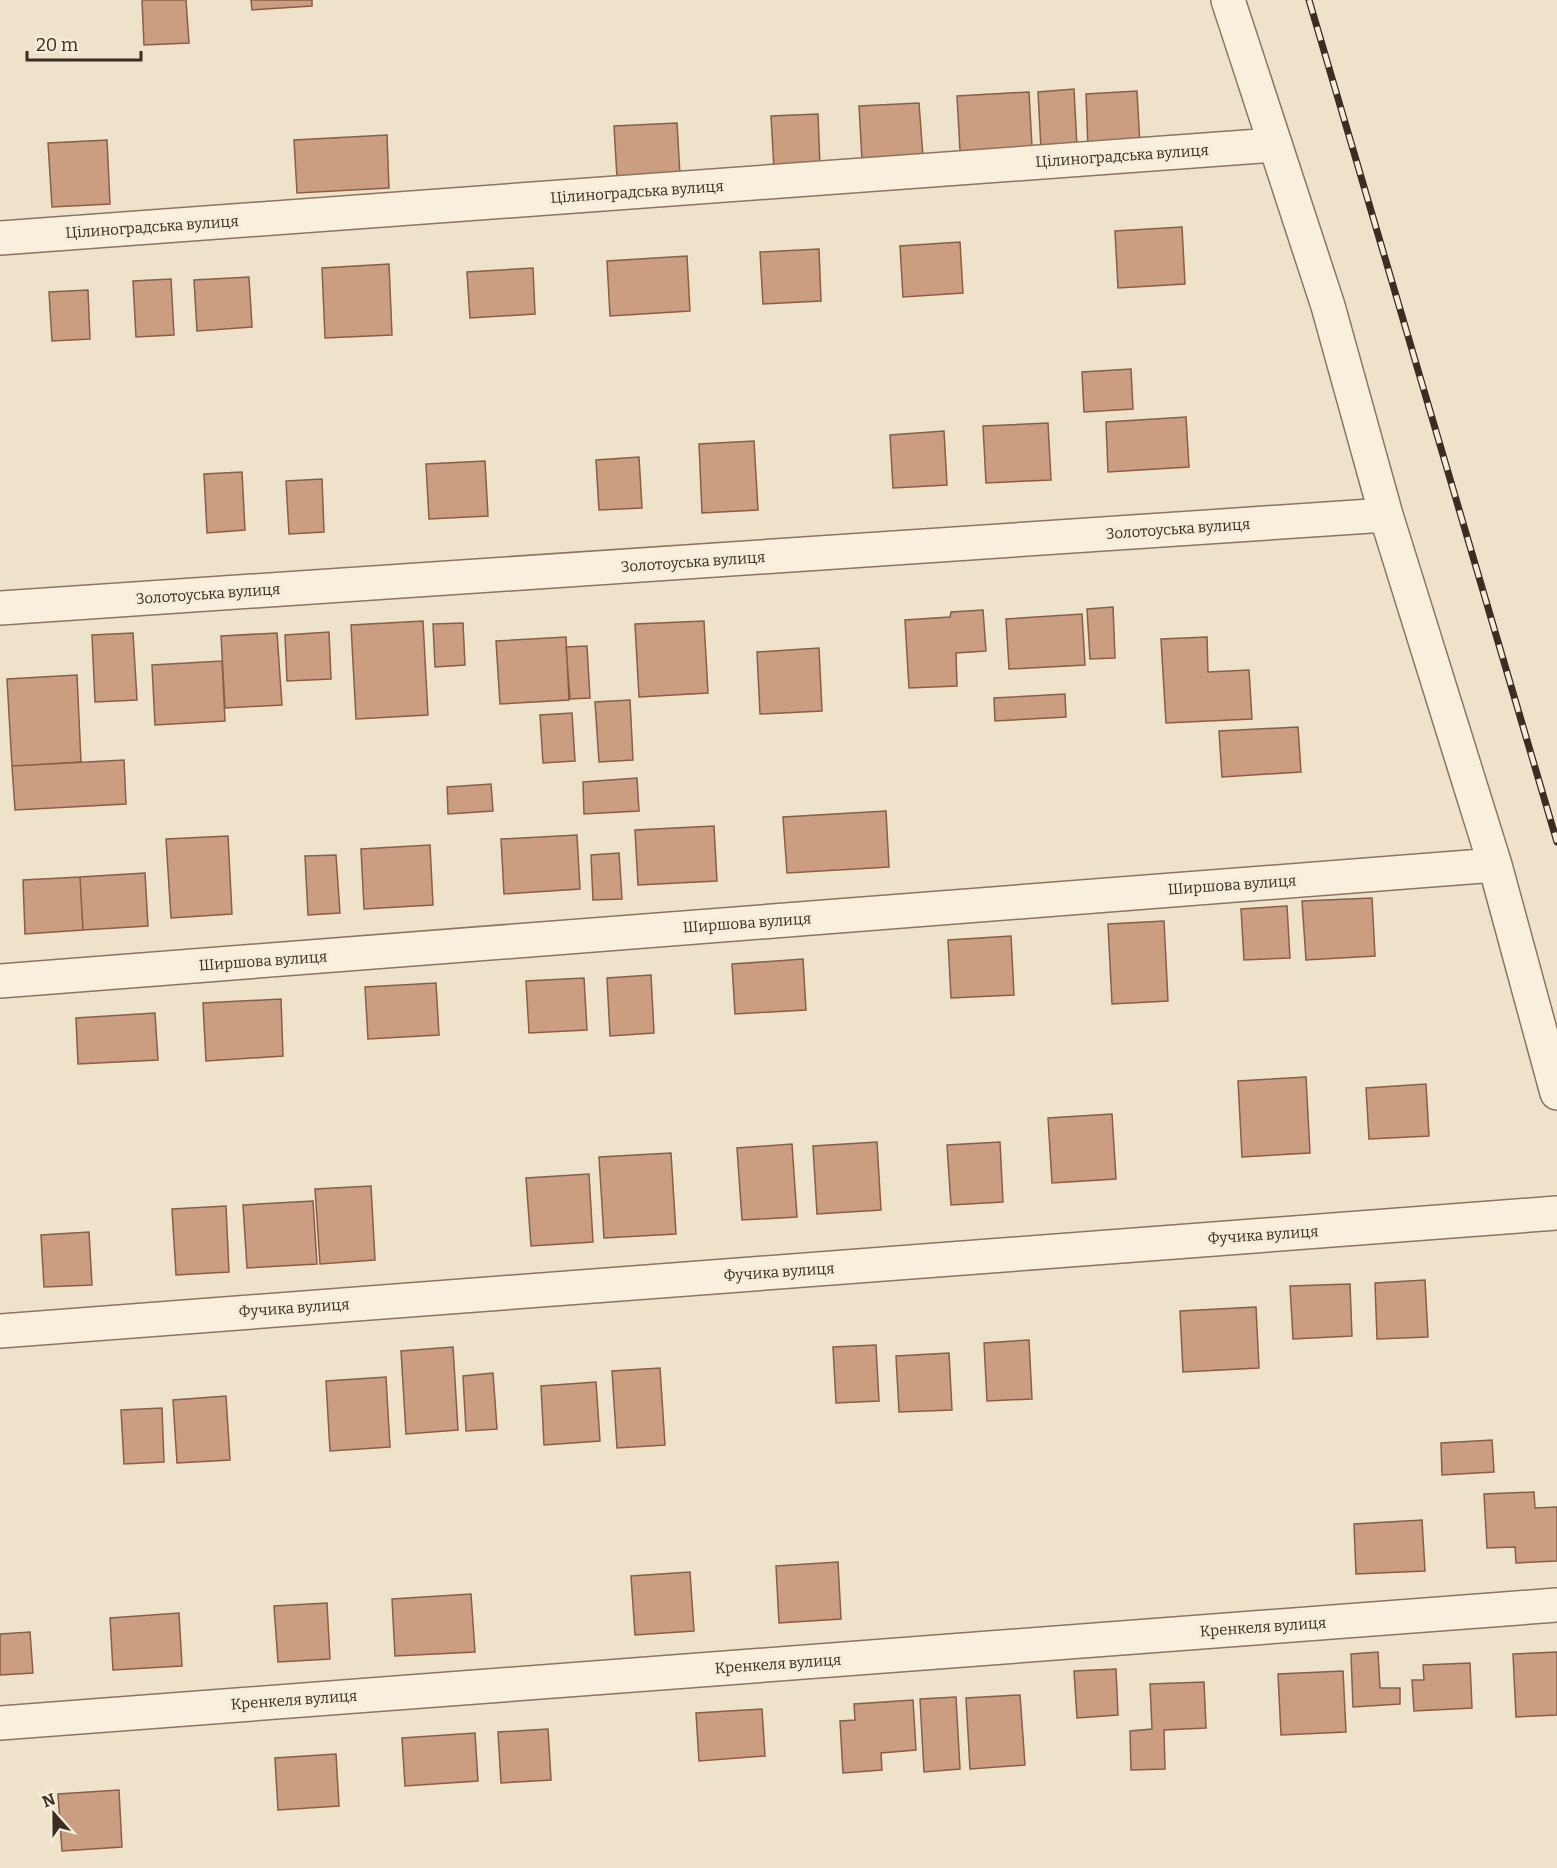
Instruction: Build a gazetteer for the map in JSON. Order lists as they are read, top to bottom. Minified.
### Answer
{"streets":{"street":["Цілиноградська вулиця","Золотоуська вулиця","Ширшова вулиця","Фучика вулиця","Кренкеля вулиця"]},"scale_bar":"20 m","north":"top"}
